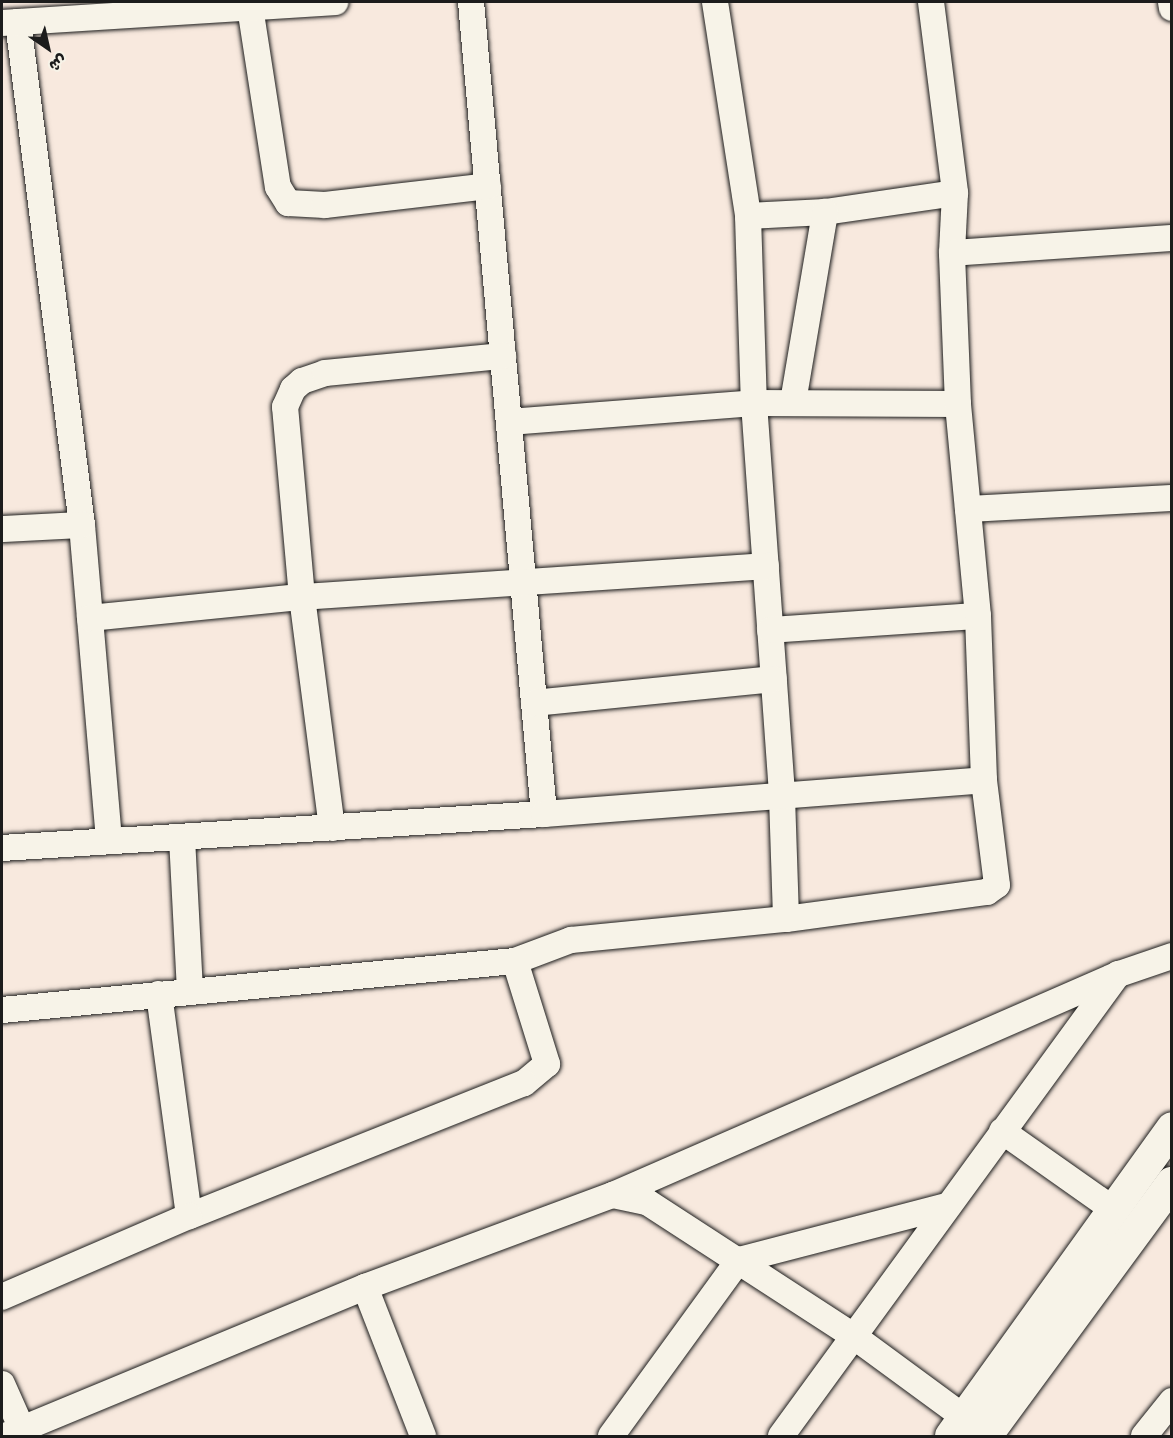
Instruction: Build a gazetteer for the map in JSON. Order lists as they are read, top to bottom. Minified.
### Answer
{"north":"bottom right"}
